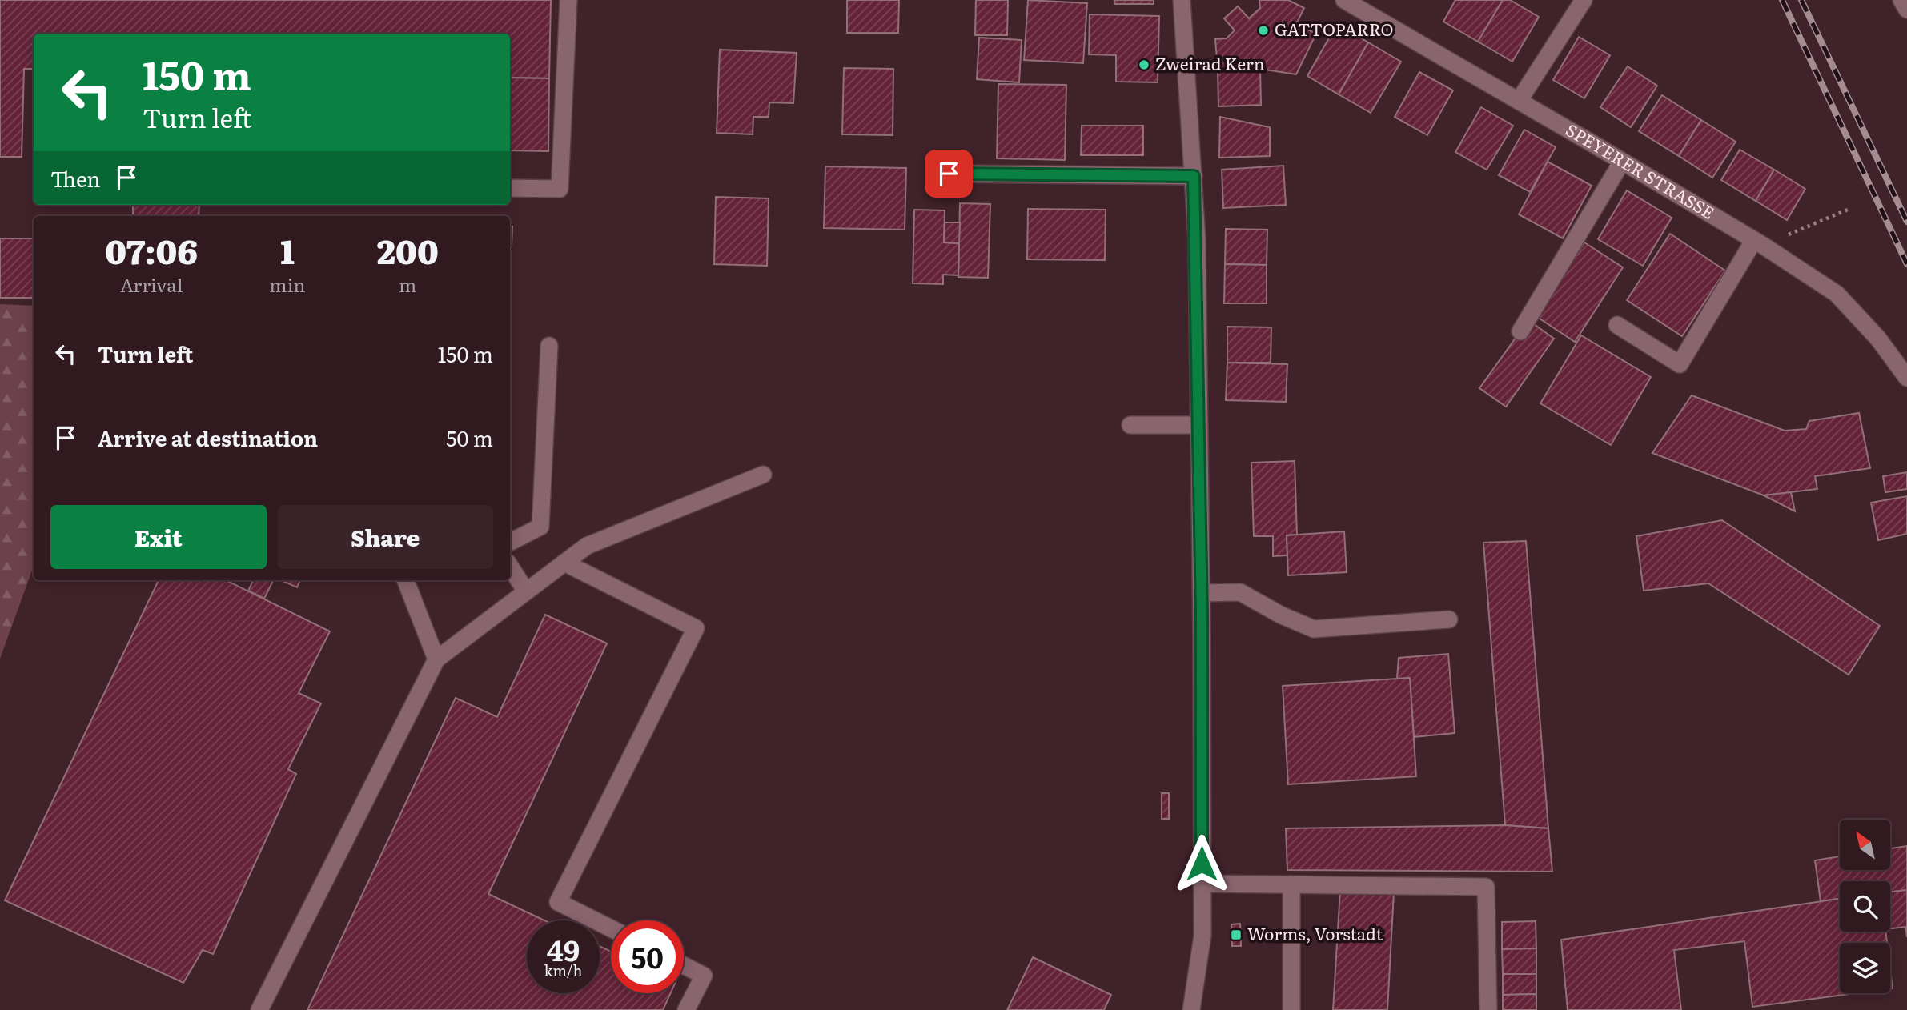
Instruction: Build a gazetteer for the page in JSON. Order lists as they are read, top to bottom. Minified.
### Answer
{"streets":{"main road":["SPEYERER STRASSE"]},"places":{"other":["GATTOPARRO","Zweirad Kern"],"transit":["Worms, Vorstadt"]},"north":"top left","page":{"turn":["150 m","Turn left"],"then":"Then","eta":["07:06","Arrival","1","min","200","m"],"list":[{"name":"Turn left","value":"150 m"},{"name":"Arrive at destination","value":"50 m"}],"buttons":["Exit","Share"],"speed":"49 km/h","limit":"50"}}
